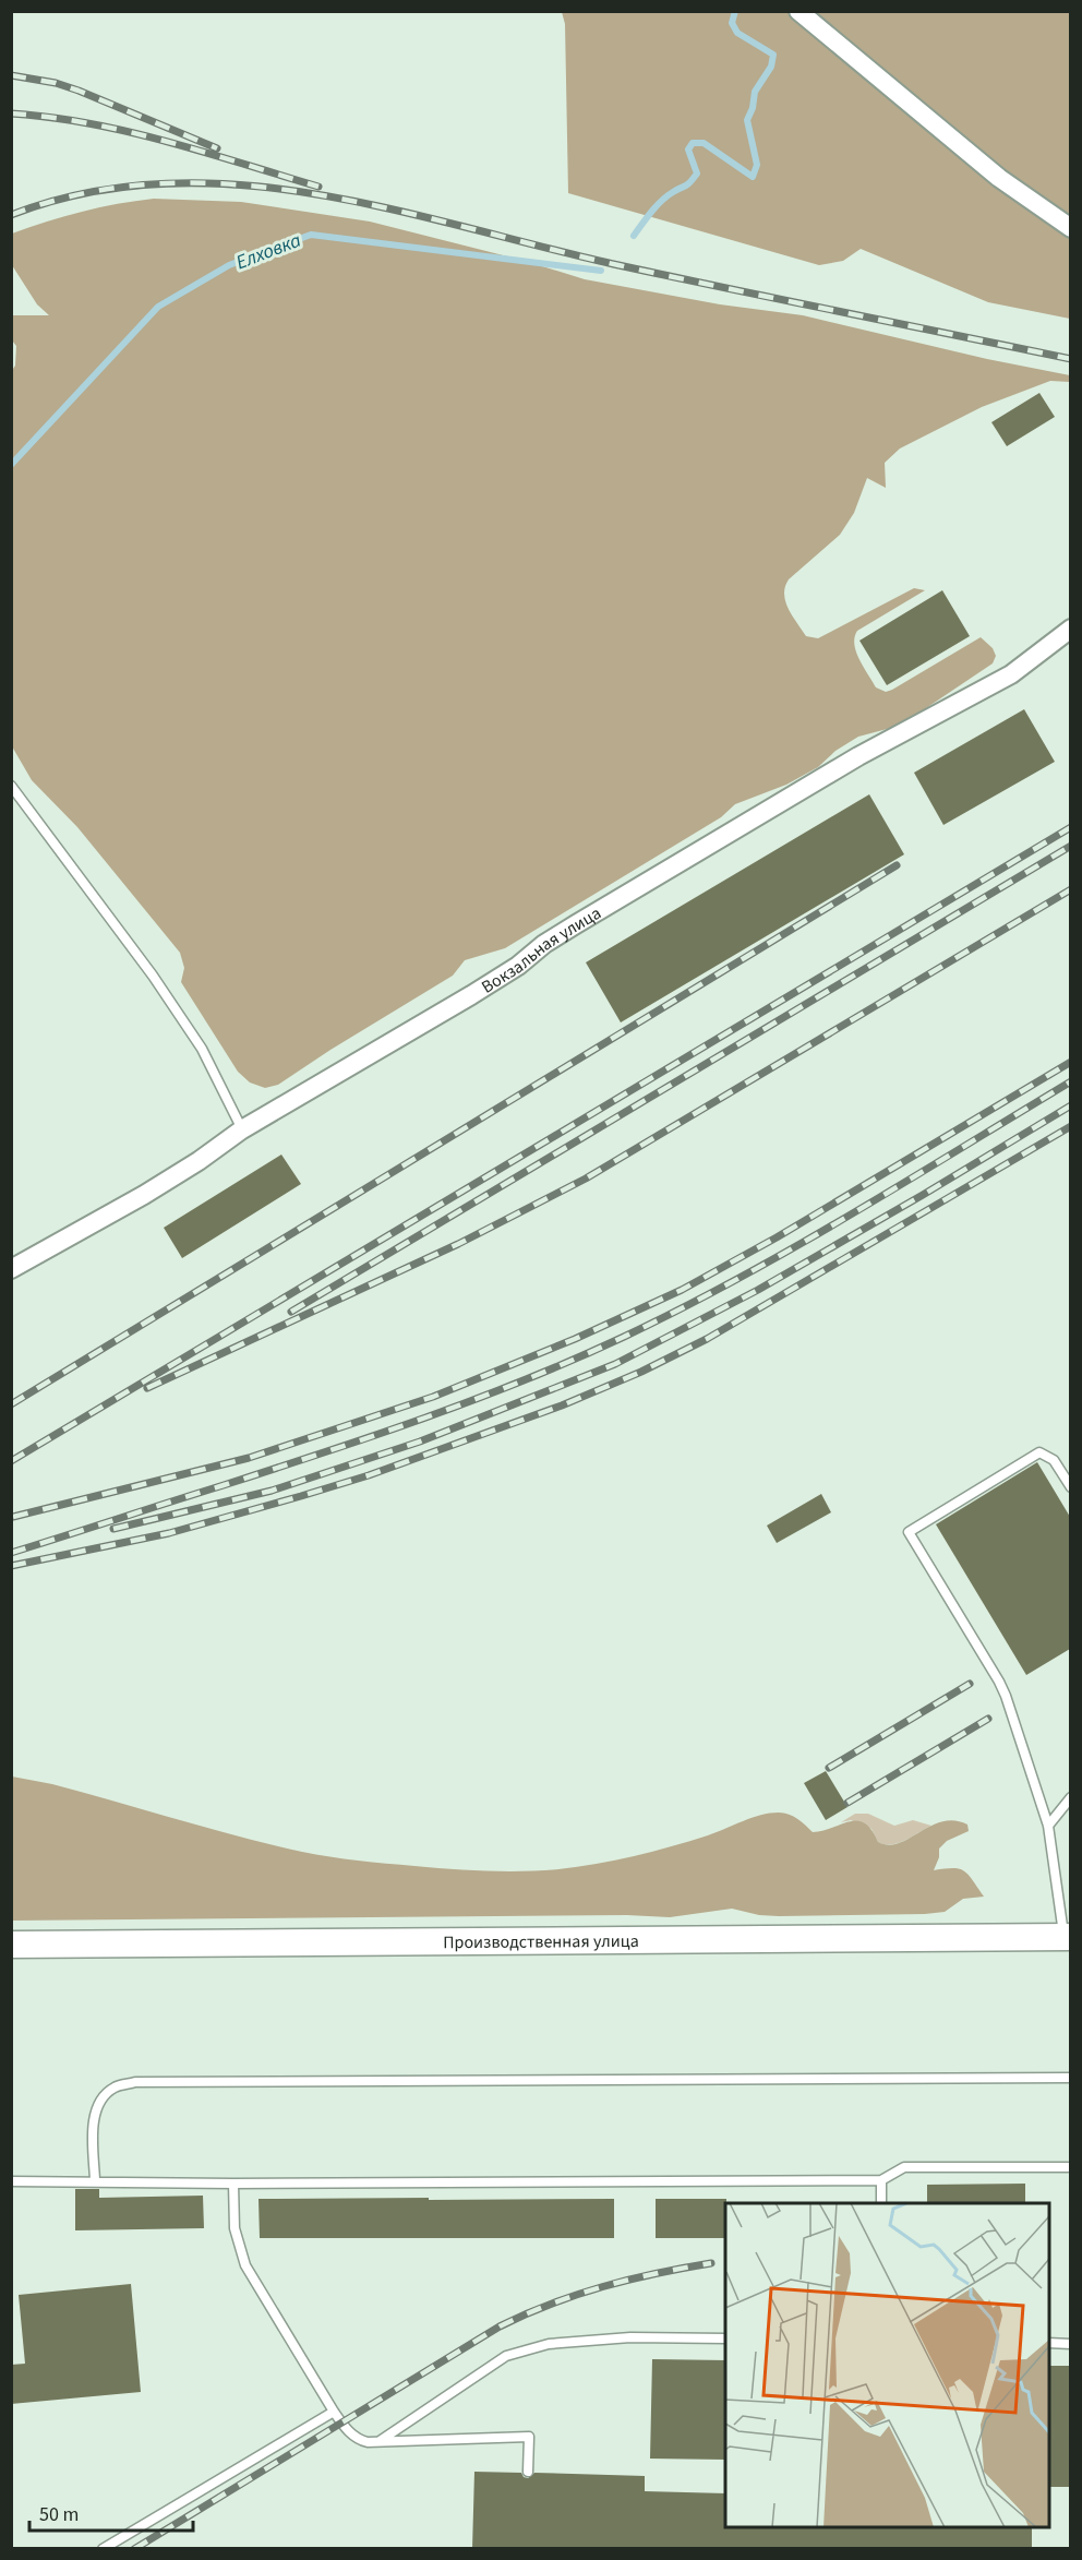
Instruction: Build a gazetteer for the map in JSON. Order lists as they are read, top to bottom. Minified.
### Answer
{"streets":{"main road":["Производственная улица"],"street":["Вокзальная улица"]},"water":["Елховка"],"scale_bar":"50 m"}
